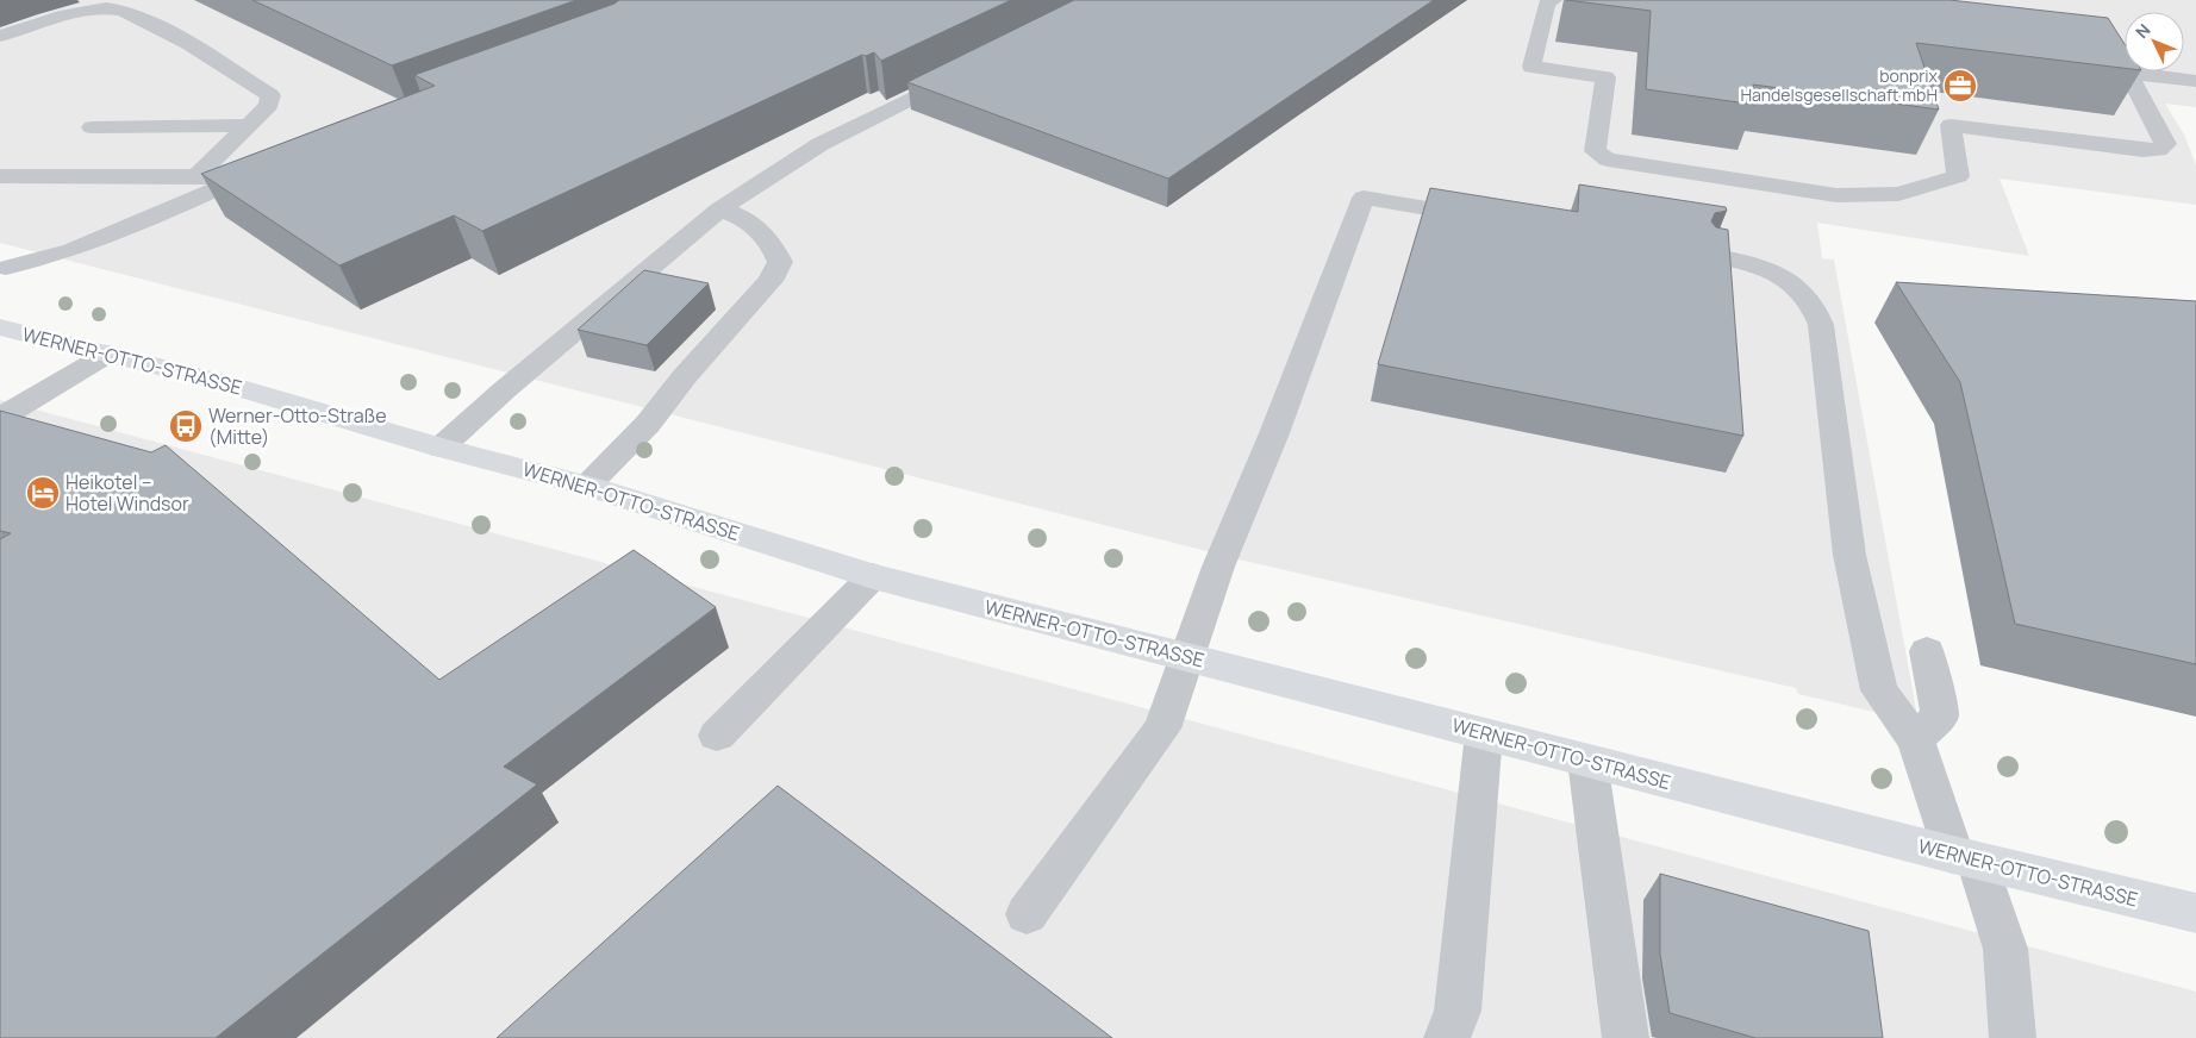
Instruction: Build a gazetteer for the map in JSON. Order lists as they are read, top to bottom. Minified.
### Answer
{"streets":{"main road":["WERNER-OTTO-STRASSE"]},"places":{"office":["bonprix Handelsgesellschaft mbH"],"bus stop":["Werner-Otto-Straße (Mitte)"],"hotel":["Heikotel – Hotel Windsor"]},"north":"top left"}
